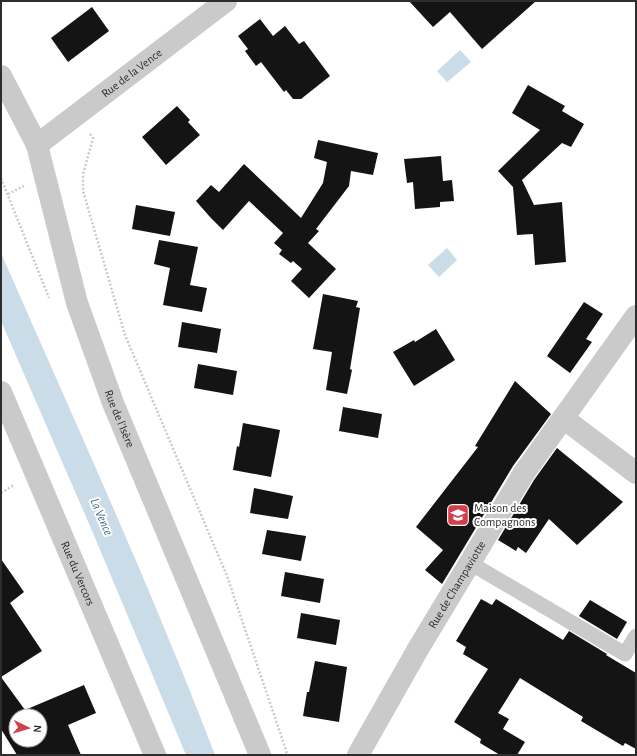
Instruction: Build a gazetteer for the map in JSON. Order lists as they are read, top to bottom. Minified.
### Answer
{"streets":{"street":["Rue de la Vence","Rue de l'Isère","Rue du Vercors","Rue de Champaviotte"]},"crossings":[["Rue de la Vence","Rue de l'Isère"]],"water":["La Vence"],"places":{"school or university":["Maison des Compagnons"]},"north":"right"}
